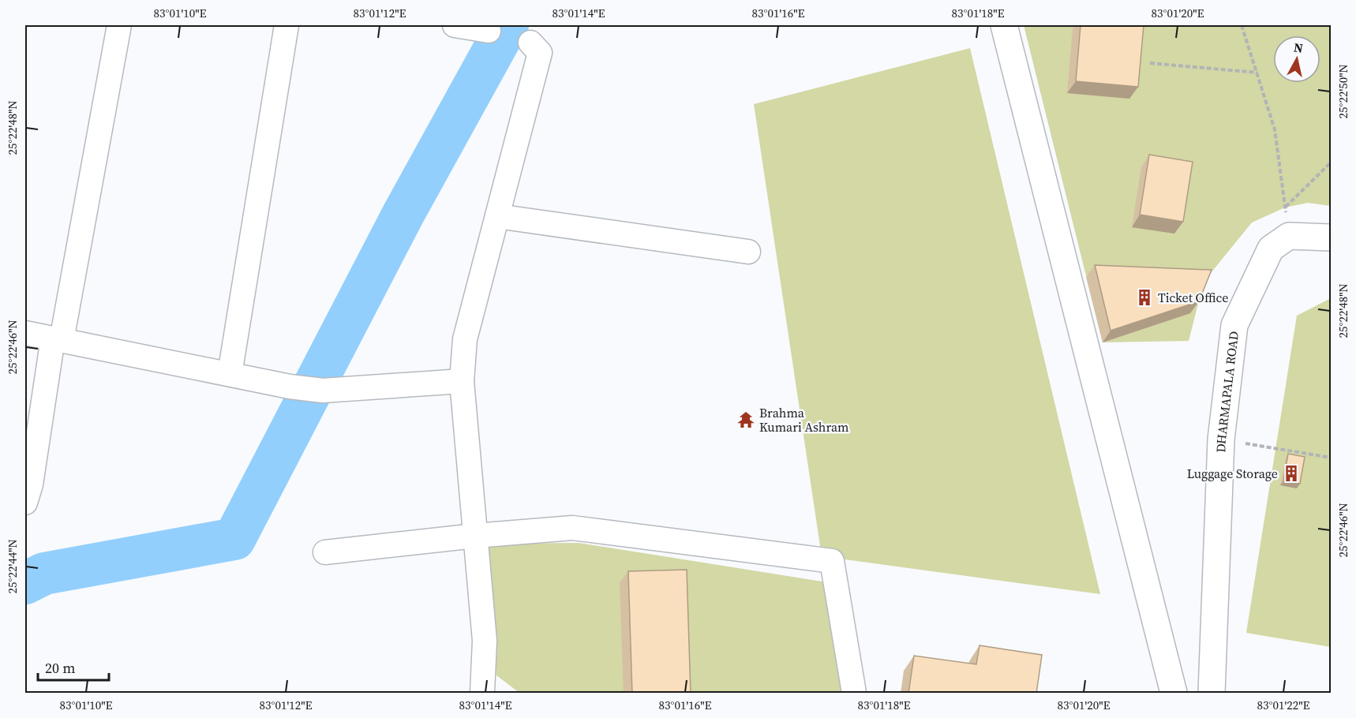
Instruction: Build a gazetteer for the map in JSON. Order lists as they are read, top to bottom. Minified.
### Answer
{"streets":{"street":["DHARMAPALA ROAD"]},"places":{"building":["Ticket Office","Luggage Storage"],"temple":["Brahma Kumari Ashram"]},"scale_bar":"20 m","north":"top","coordinates":["83°01'10\"E","83°01'12\"E","83°01'14\"E","83°01'16\"E","83°01'18\"E","83°01'20\"E","25°22'50\"N","25°22'48\"N","25°22'46\"N","25°22'44\"N","83°01'22\"E"]}
